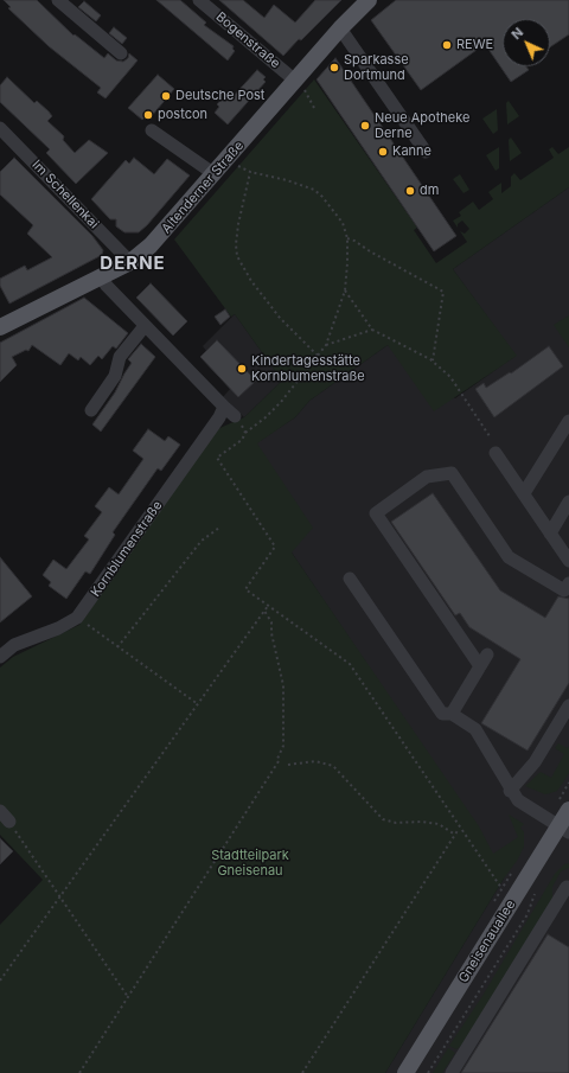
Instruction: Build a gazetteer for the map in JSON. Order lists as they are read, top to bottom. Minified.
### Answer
{"streets":{"main road":["Altenderner Straße","Gneisenauallee"],"street":["Bogenstraße","Im Schellenkai","Kornblumenstraße"]},"crossings":[["Bogenstraße","Altenderner Straße"],["Altenderner Straße","Im Schellenkai"]],"districts":["DERNE"],"parks":["Stadtteilpark Gneisenau"],"places":["REWE","Sparkasse Dortmund","Deutsche Post","postcon","Neue Apotheke Derne","Kanne","dm","Kindertagesstätte Kornblumenstraße"],"north":"top left"}
